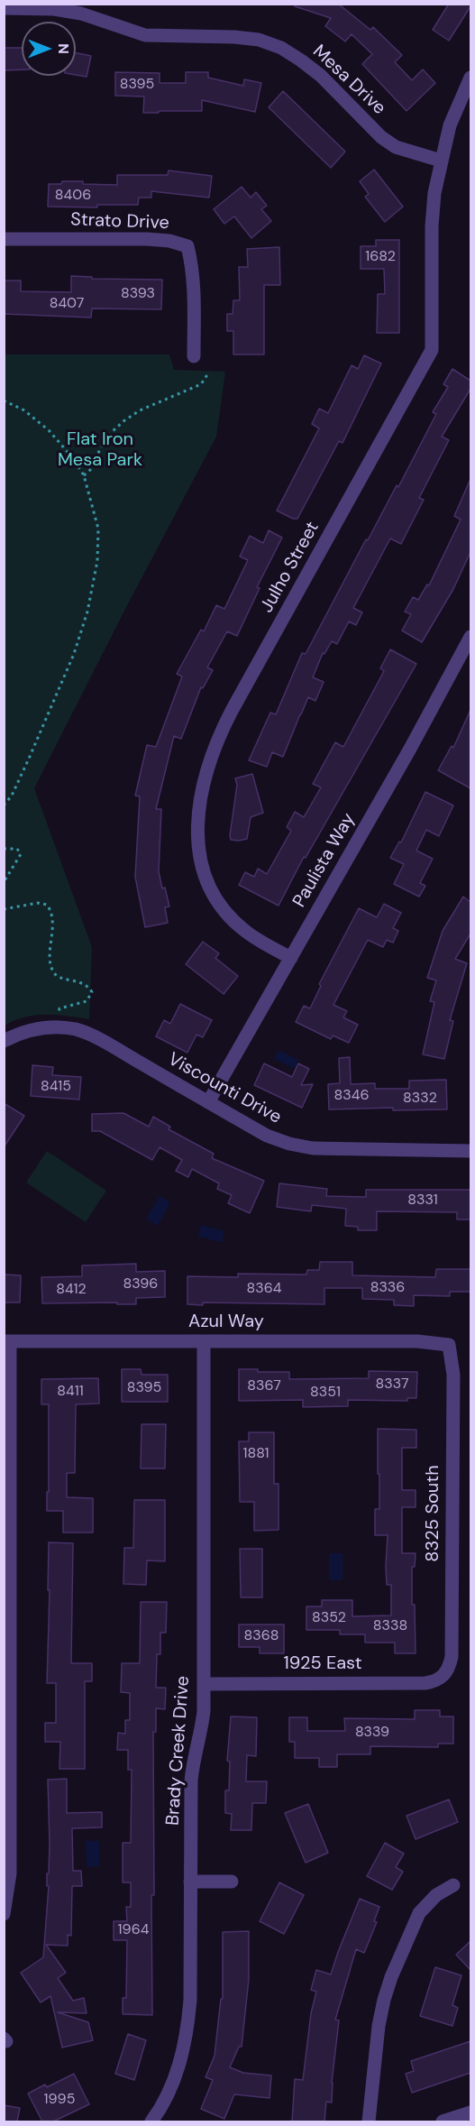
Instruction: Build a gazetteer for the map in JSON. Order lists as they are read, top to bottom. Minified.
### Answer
{"streets":{"street":["Mesa Drive","Strato Drive","Julho Street","Paulista Way","Viscounti Drive","Azul Way","8325 South","1925 East","Brady Creek Drive"]},"crossings":[["Mesa Drive","Julho Street"],["Julho Street","Paulista Way"],["Paulista Way","Viscounti Drive"],["Azul Way","8325 South"],["Azul Way","Brady Creek Drive"],["8325 South","1925 East"],["1925 East","Brady Creek Drive"]],"parks":["Flat Iron Mesa Park"],"house_numbers":["8395","8406","1682","8393","8407","8415","8346","8332","8331","8396","8336","8364","8412","8337","8367","8395","8411","8351","1881","8352","8338","8368","8339","1964","1995"],"north":"right"}
